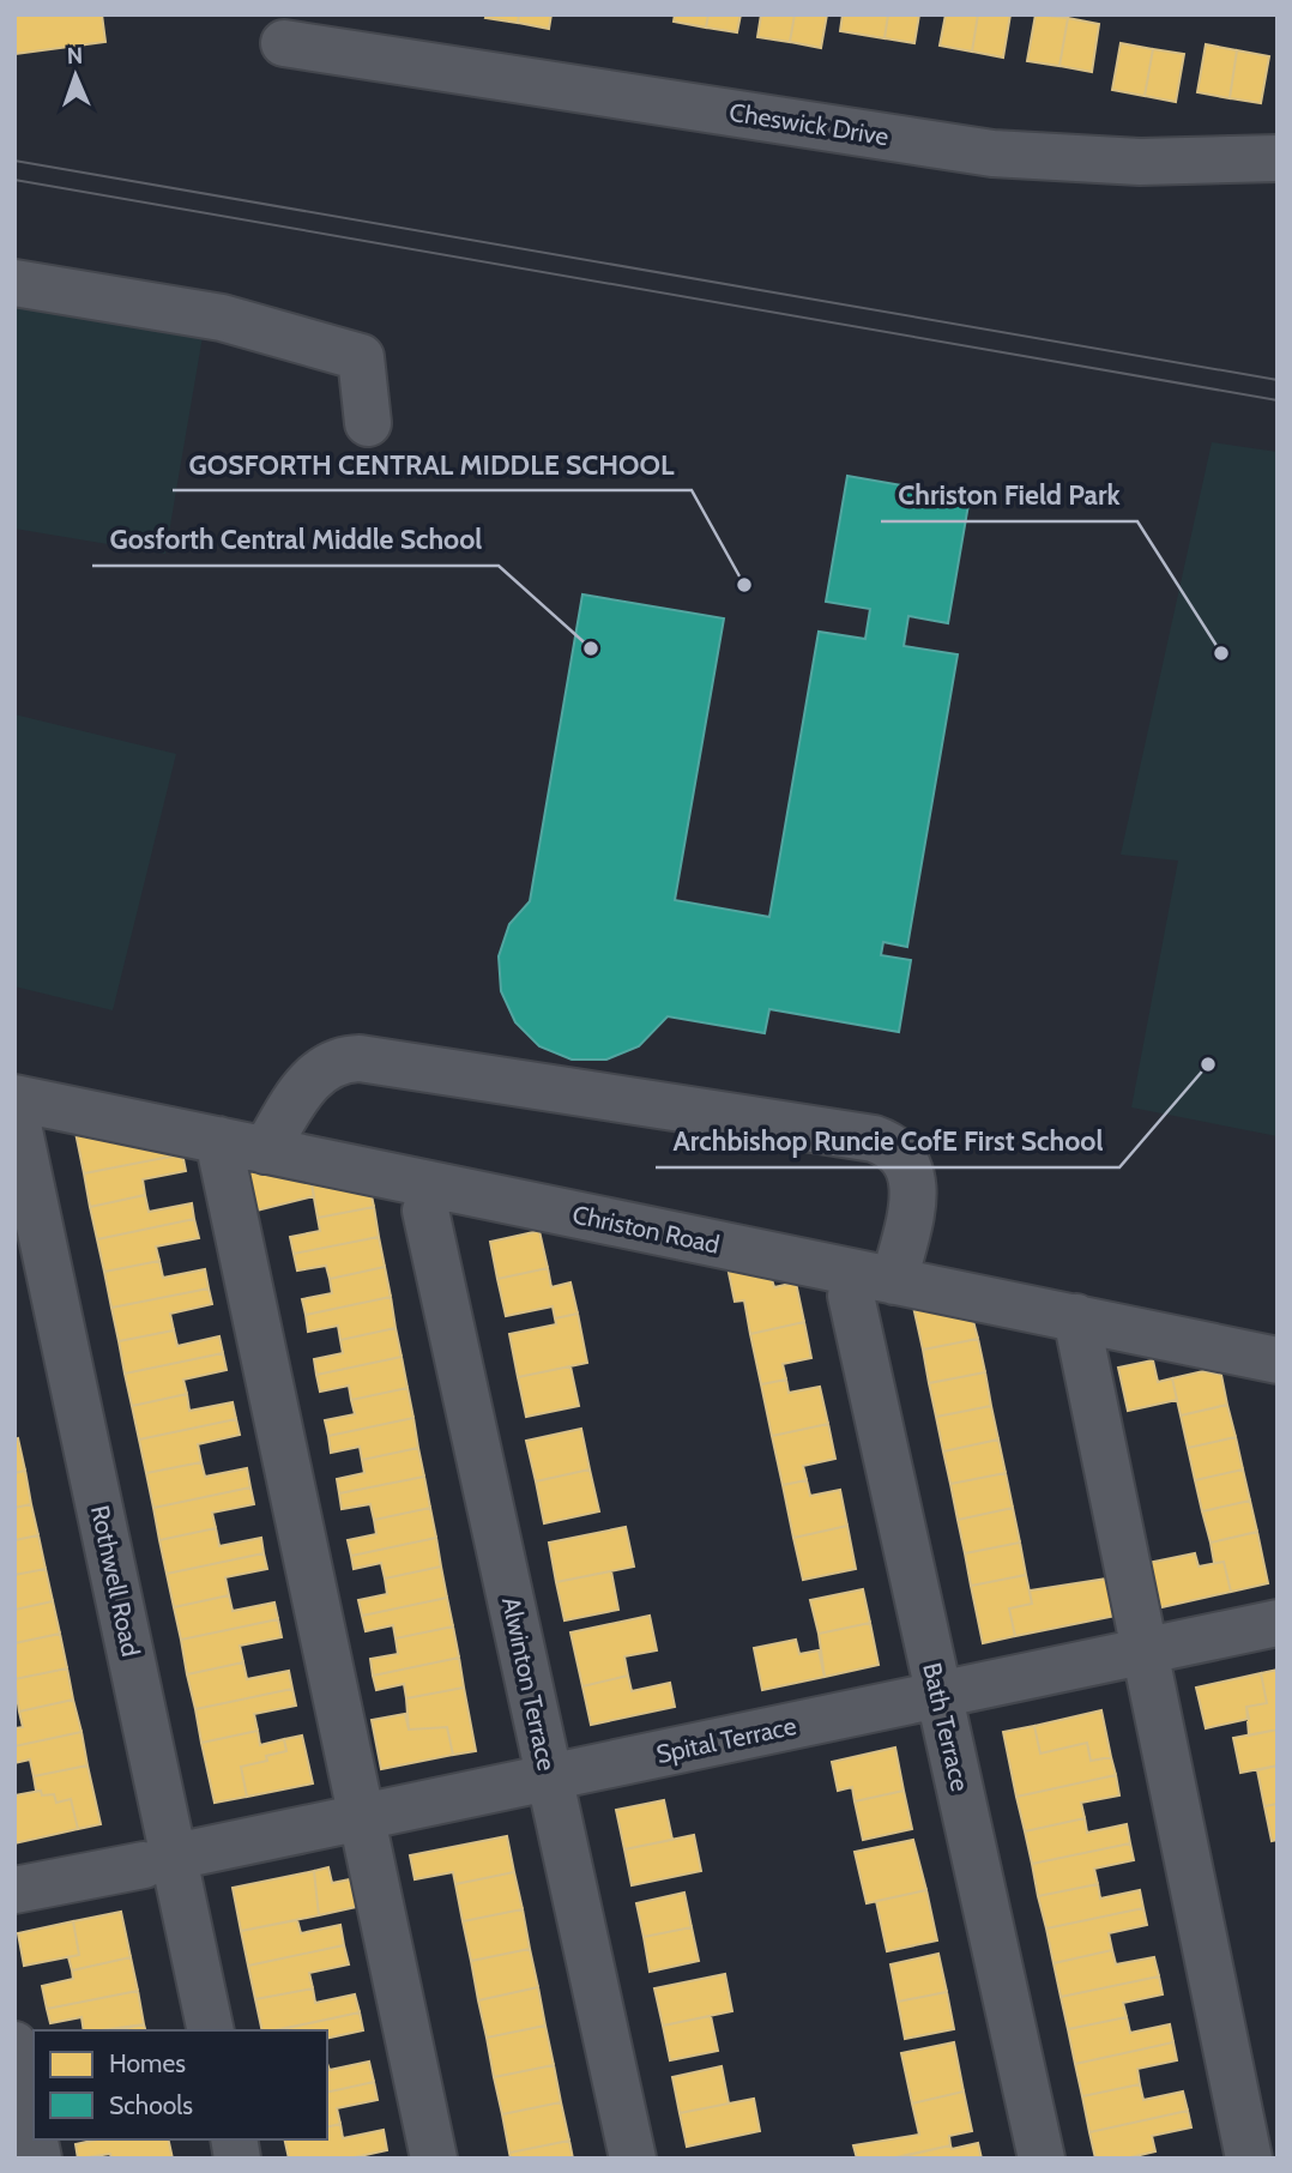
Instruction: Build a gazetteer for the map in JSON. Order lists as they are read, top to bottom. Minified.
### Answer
{"streets":{"street":["Cheswick Drive","Christon Road","Rothwell Road","Alwinton Terrace","Bath Terrace","Spital Terrace"]},"crossings":[["Christon Road","Rothwell Road"],["Rothwell Road","Spital Terrace"],["Alwinton Terrace","Spital Terrace"],["Bath Terrace","Spital Terrace"]],"places":["GOSFORTH CENTRAL MIDDLE SCHOOL","Gosforth Central Middle School","Christon Field Park","Archbishop Runcie CofE First School"],"legend":["Homes","Schools"],"north":"top"}
